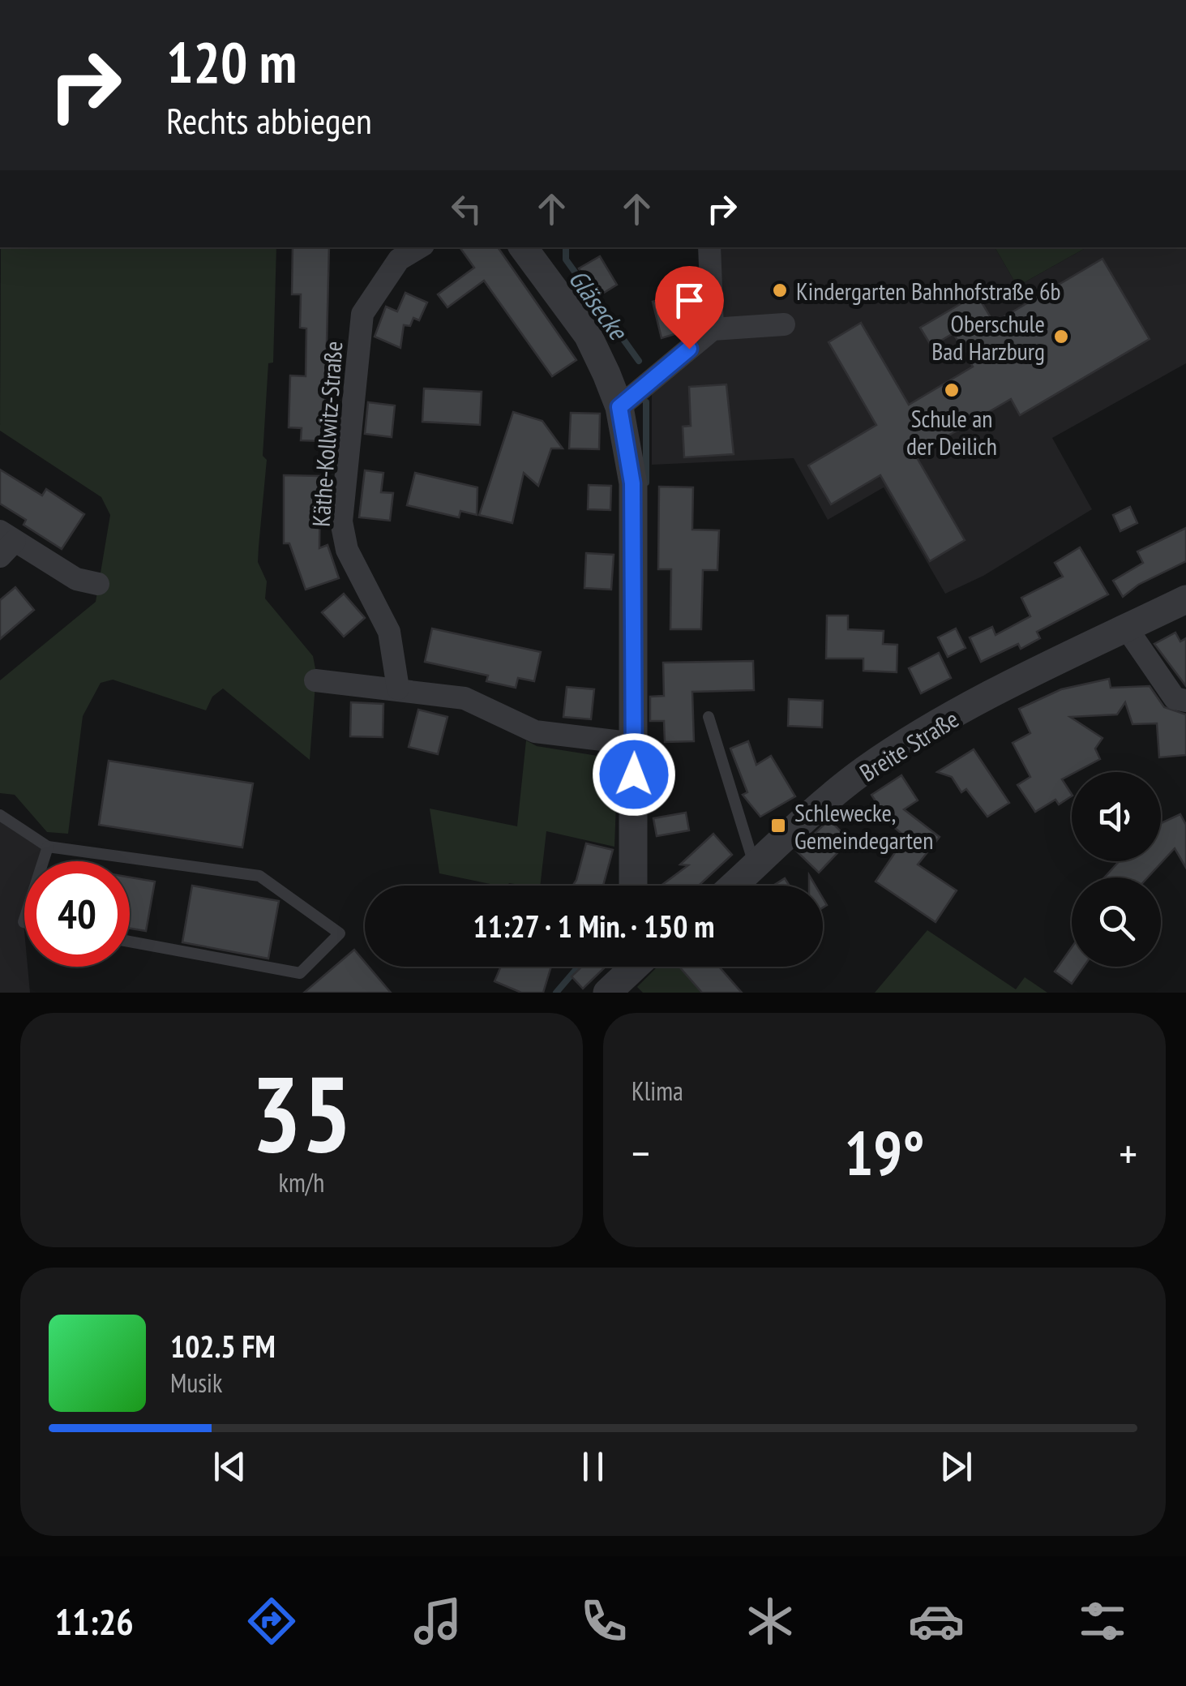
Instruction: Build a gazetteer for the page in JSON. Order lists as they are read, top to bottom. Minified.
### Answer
{"streets":{"street":["Käthe-Kollwitz-Straße","Breite Straße"]},"water":["Gläsecke"],"places":{"other":["Kindergarten Bahnhofstraße 6b","Oberschule Bad Harzburg","Schule an der Deilich"],"transit":["Schlewecke, Gemeindegarten"]},"page":{"turn":["120 m","Rechts abbiegen"],"limit":"40","trip":"11:27 · 1 Min. · 150 m","tile":[["35","km/h"],"Klima"],"heat":["−","19°","+"],"song":["102.5 FM","Musik"],"tabs":"11:26"}}
